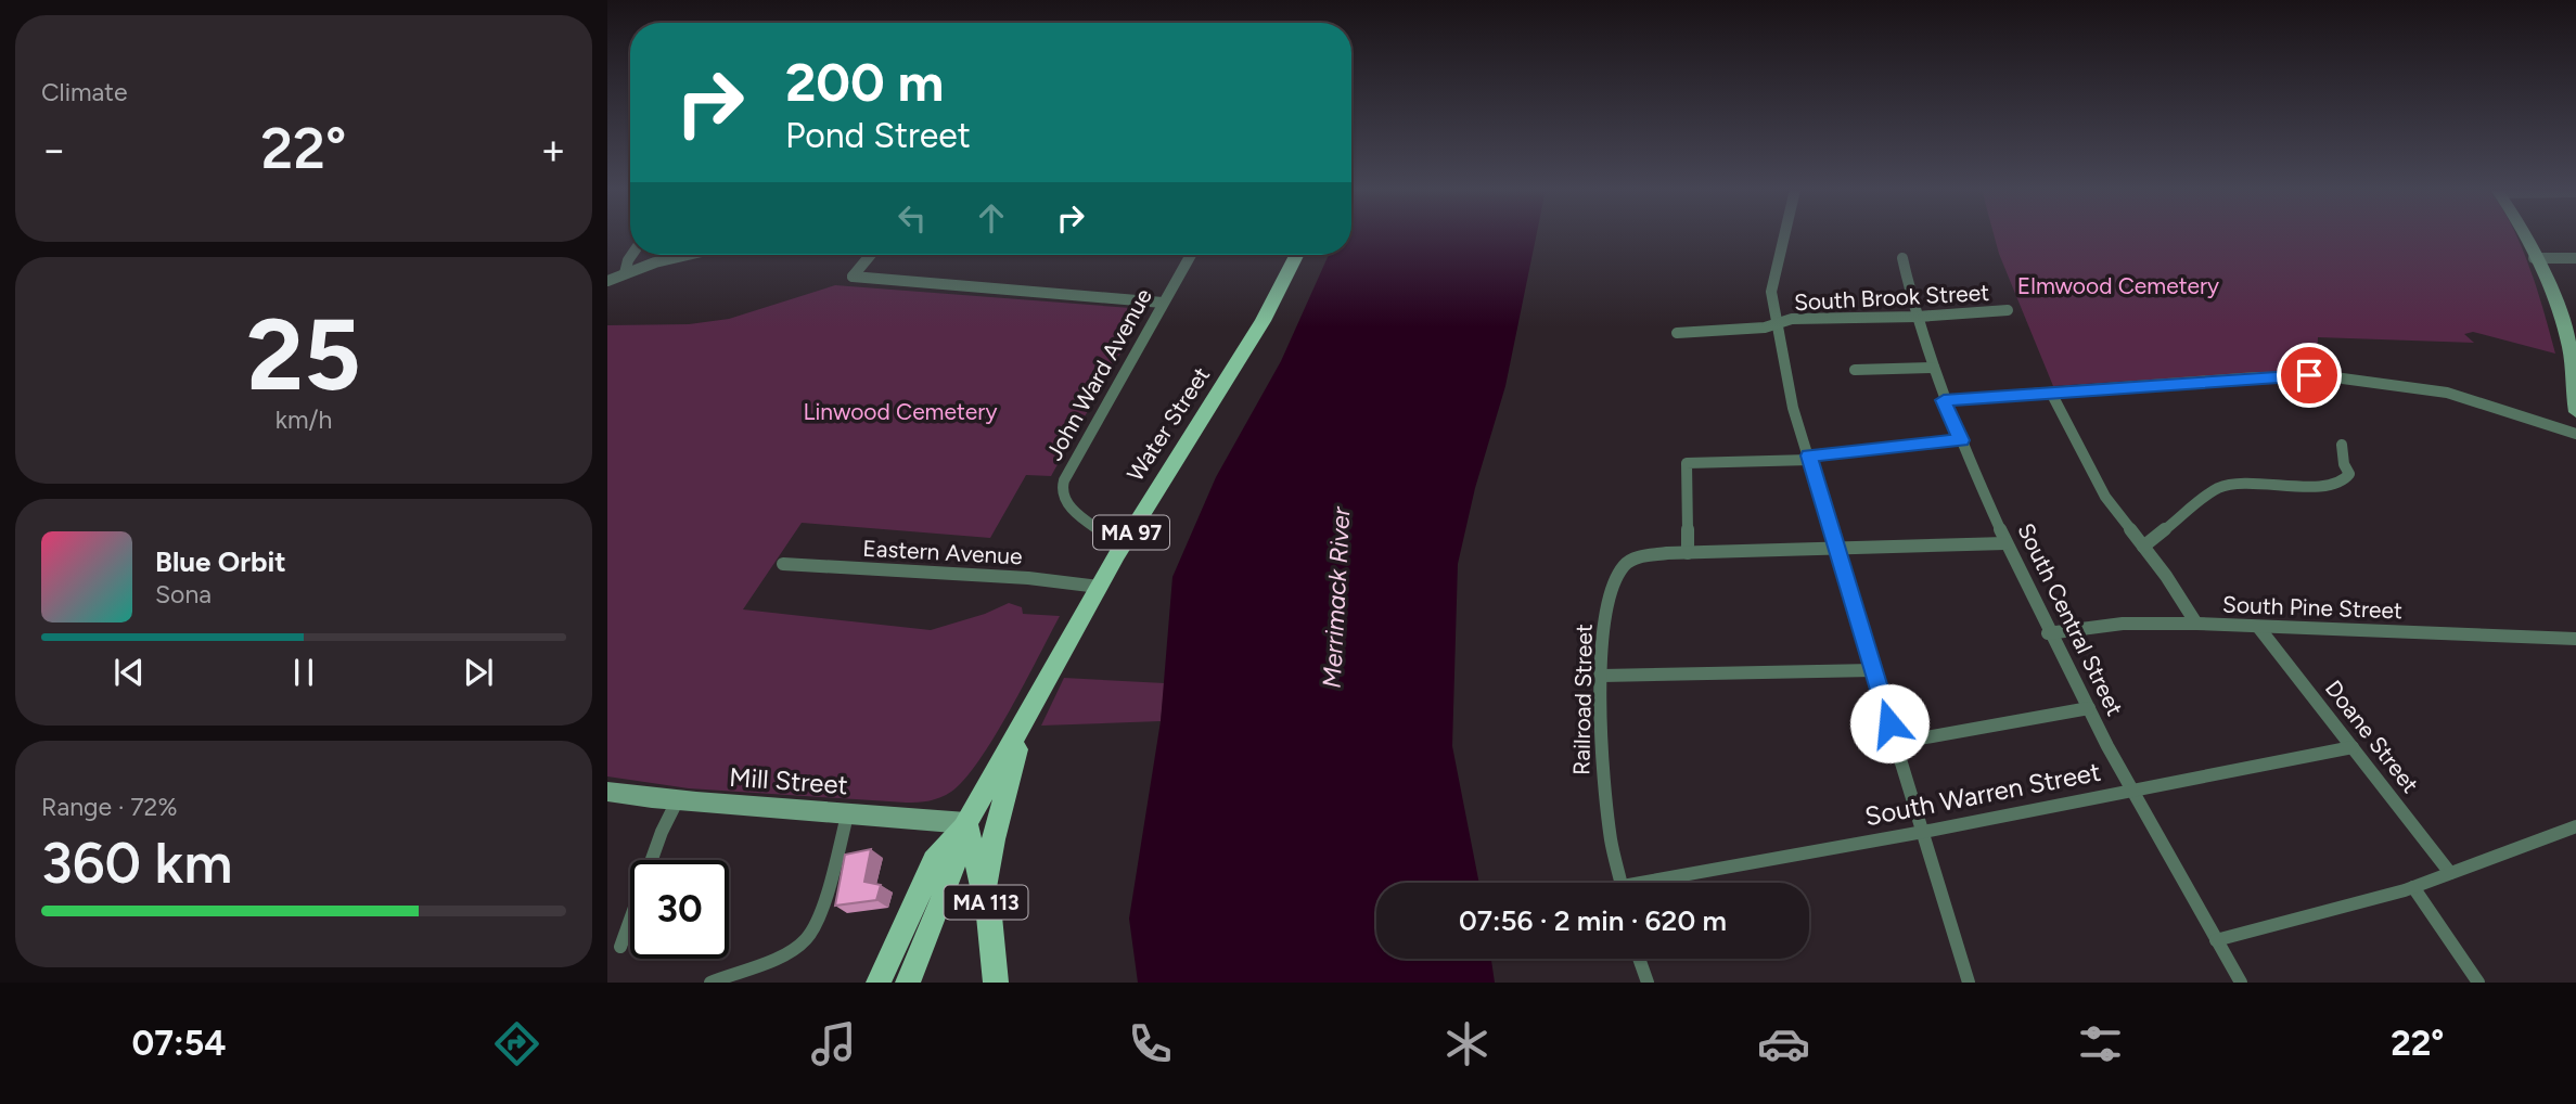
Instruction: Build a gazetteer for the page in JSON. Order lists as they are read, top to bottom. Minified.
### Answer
{"streets":{"main road":["Water Street","MA 97","Mill Street","MA 113"],"street":["South Brook Street","John Ward Avenue","Eastern Avenue","South Pine Street","South Central Street","Railroad Street","Doane Street","South Warren Street"]},"crossings":[["South Brook Street","South Central Street"],["John Ward Avenue","Water Street"],["Water Street","MA 97"],["Water Street","Eastern Avenue"],["Water Street","Mill Street"],["MA 97","Mill Street"],["South Pine Street","South Central Street"],["South Pine Street","Doane Street"],["South Central Street","South Warren Street"],["Doane Street","South Warren Street"]],"water":["Merrimack River"],"parks":["Elmwood Cemetery","Linwood Cemetery"],"page":{"tile":["Climate",["25","km/h"],["Range · 72%","360 km"]],"turn":["200 m","Pond Street"],"heat":["−","22°","+"],"song":["Blue Orbit","Sona"],"limit":"30","trip":"07:56 · 2 min · 620 m","tabs":["07:54","22°"]}}
